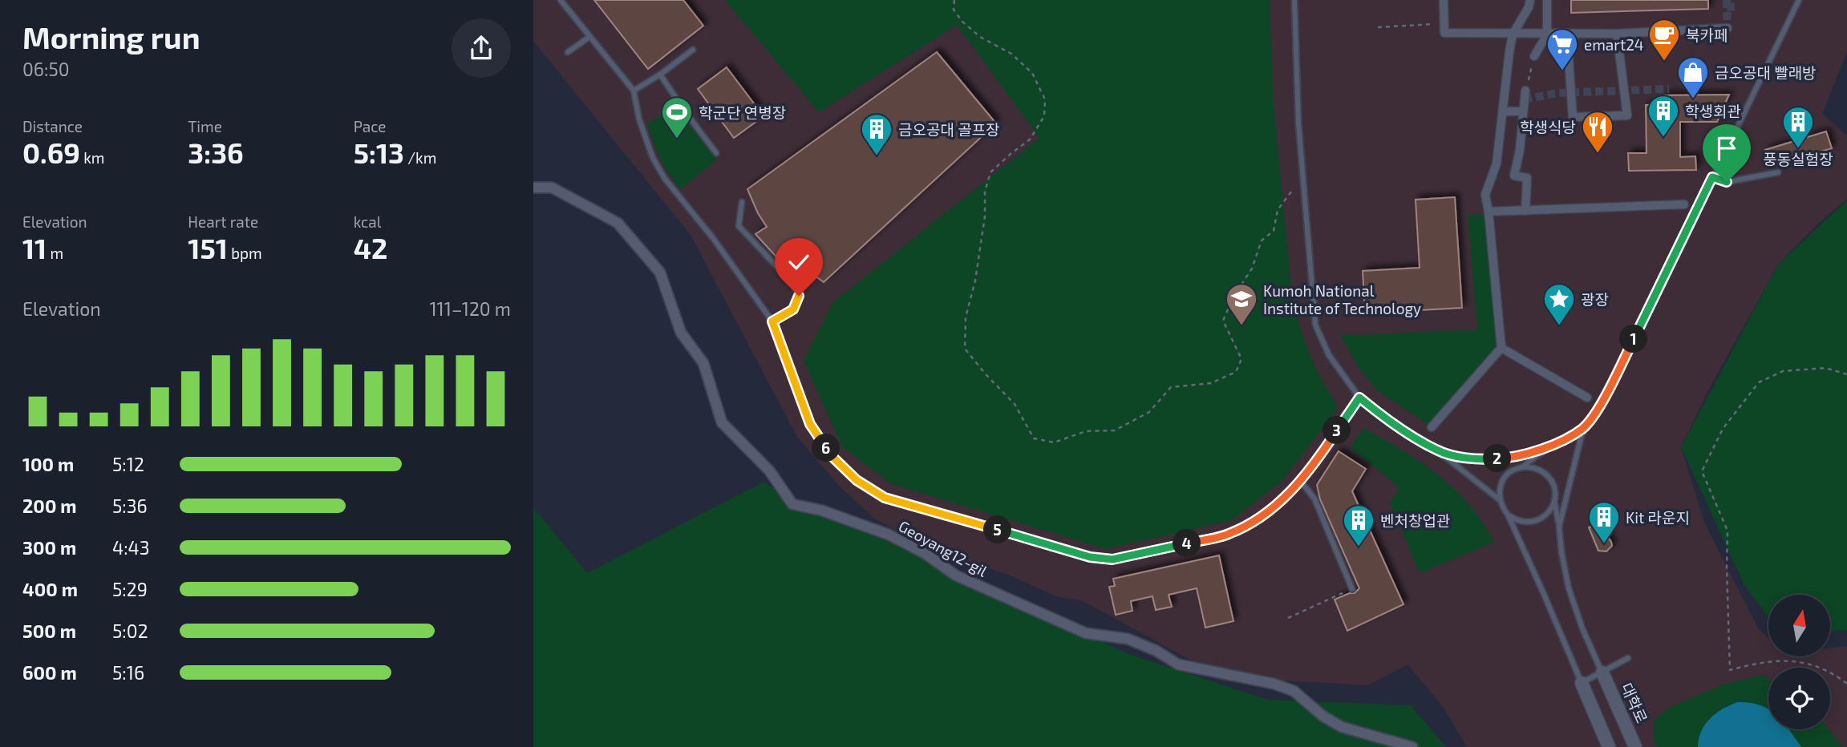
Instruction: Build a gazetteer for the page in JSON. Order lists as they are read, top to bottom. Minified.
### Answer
{"streets":{"street":["Geoyang12-gil","대학로"]},"places":{"cafe":["북카페"],"supermarket":["emart24"],"shop":["금오공대 빨래방"],"building":["학생회관","풍동실험장","금오공대 골프장","Kit 라운지","벤처창업관"],"sports":["학군단 연병장"],"restaurant":["학생식당"],"school or university":["Kumoh National Institute of Technology"],"place":["광장"]},"north":"top","page":{"heading":["Morning run","06:50"],"stats":[["Distance","0.69 km"],["Time","3:36"],["Pace","5:13 /km"],["Elevation","11 m"],["Heart rate","151 bpm"],["kcal","42"]],"chart":["Elevation","111–120 m"],"pins":["1","3","6","2","5","4"],"list":[{"name":"100 m","note":"5:12"},{"name":"200 m","note":"5:36"},{"name":"300 m","note":"4:43"},{"name":"400 m","note":"5:29"},{"name":"500 m","note":"5:02"},{"name":"600 m","note":"5:16"}]}}
